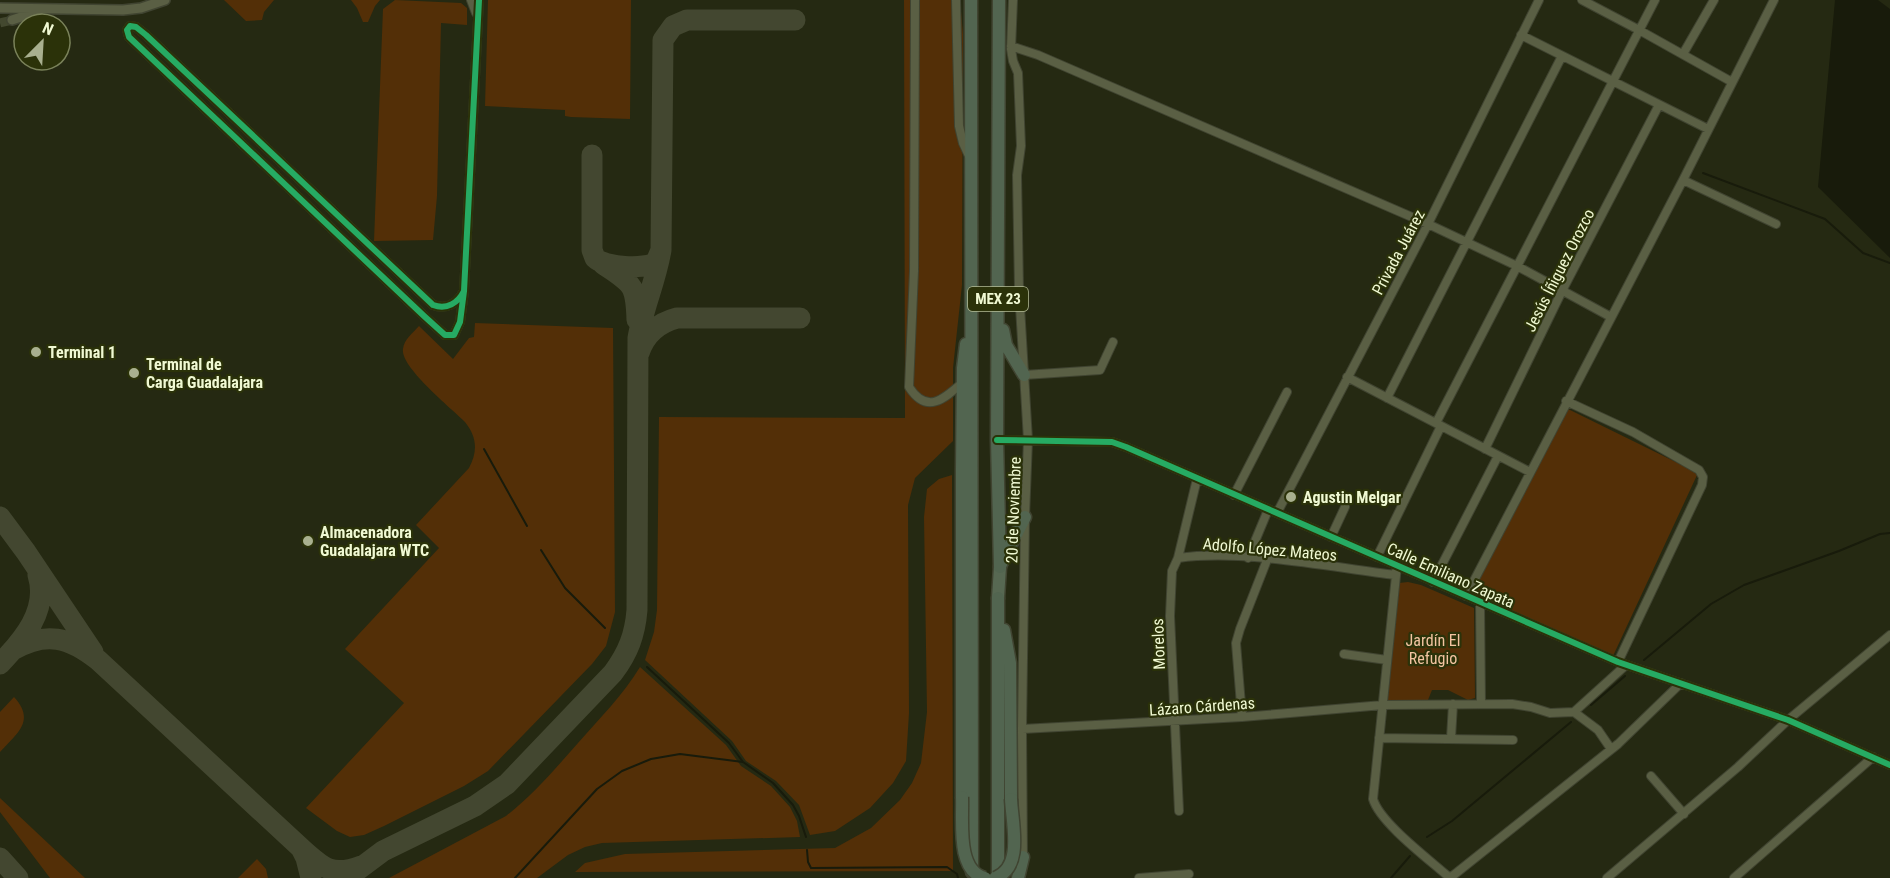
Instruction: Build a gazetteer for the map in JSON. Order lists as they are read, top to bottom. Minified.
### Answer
{"streets":{"highway":["MEX 23"],"street":["Privada Juárez","Jesús Íñiguez Orozco","20 de Noviembre","Adolfo López Mateos","Calle Emiliano Zapata","Morelos","Lázaro Cárdenas"]},"crossings":[["Privada Juárez","Calle Emiliano Zapata"],["MEX 23","Calle Emiliano Zapata"],["20 de Noviembre","Calle Emiliano Zapata"],["20 de Noviembre","Lázaro Cárdenas"],["Adolfo López Mateos","Morelos"],["Calle Emiliano Zapata","Morelos"],["Morelos","Lázaro Cárdenas"]],"parks":["Jardín El Refugio"],"places":["Terminal 1","Terminal de Carga Guadalajara","Agustin Melgar","Almacenadora Guadalajara WTC"],"north":"top right"}
